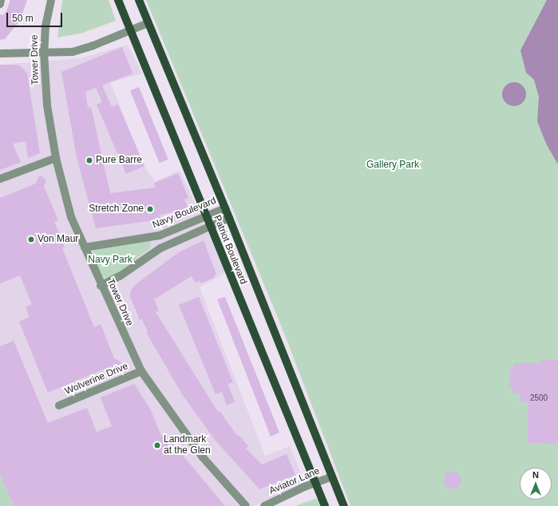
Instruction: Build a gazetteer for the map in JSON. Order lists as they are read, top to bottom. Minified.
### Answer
{"streets":{"main road":["Patriot Boulevard"],"street":["Tower Drive","Navy Boulevard","Wolverine Drive","Aviator Lane"]},"crossings":[["Tower Drive","Navy Boulevard"],["Tower Drive","Wolverine Drive"],["Navy Boulevard","Patriot Boulevard"],["Patriot Boulevard","Aviator Lane"]],"parks":["Gallery Park","Navy Park"],"places":["Pure Barre","Stretch Zone","Von Maur","Landmark at the Glen"],"house_numbers":["2500"],"scale_bar":"50 m","north":"top"}
